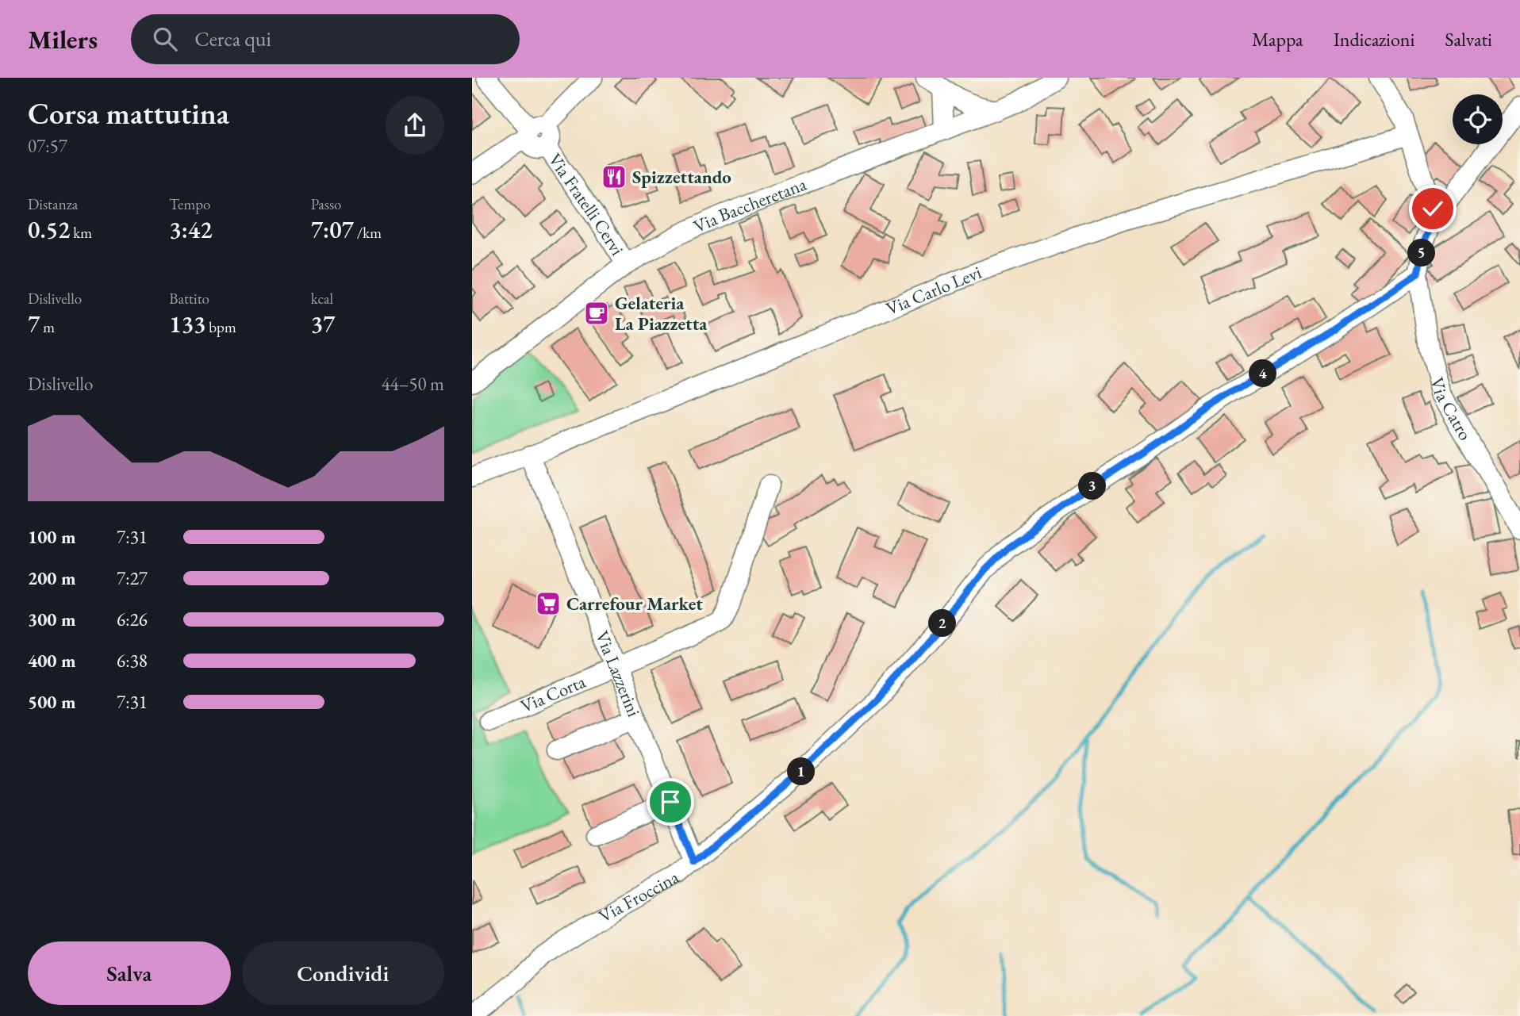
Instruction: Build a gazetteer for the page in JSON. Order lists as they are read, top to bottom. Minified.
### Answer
{"streets":{"street":["Via Fratelli Cervi","Via Baccheretana","Via Carlo Levi","Via Catro","Via Lazzerini","Via Corta","Via Froccina"]},"crossings":[["Via Fratelli Cervi","Via Baccheretana"],["Via Carlo Levi","Via Lazzerini"],["Via Catro","Via Froccina"],["Via Lazzerini","Via Corta"],["Via Lazzerini","Via Froccina"]],"places":{"restaurant":["Spizzettando"],"cafe":["Gelateria La Piazzetta"],"supermarket":["Carrefour Market"]},"page":{"header":"Milers","search":"Cerca qui","nav":["Mappa","Indicazioni","Salvati"],"heading":["Corsa mattutina","07:57"],"stats":[["Distanza","0.52 km"],["Tempo","3:42"],["Passo","7:07 /km"],["Dislivello","7 m"],["Battito","133 bpm"],["kcal","37"]],"pins":["5","4","3","2","1"],"chart":["Dislivello","44–50 m"],"list":[{"name":"100 m","note":"7:31"},{"name":"200 m","note":"7:27"},{"name":"300 m","note":"6:26"},{"name":"400 m","note":"6:38"},{"name":"500 m","note":"7:31"}],"buttons":["Salva","Condividi"]}}
